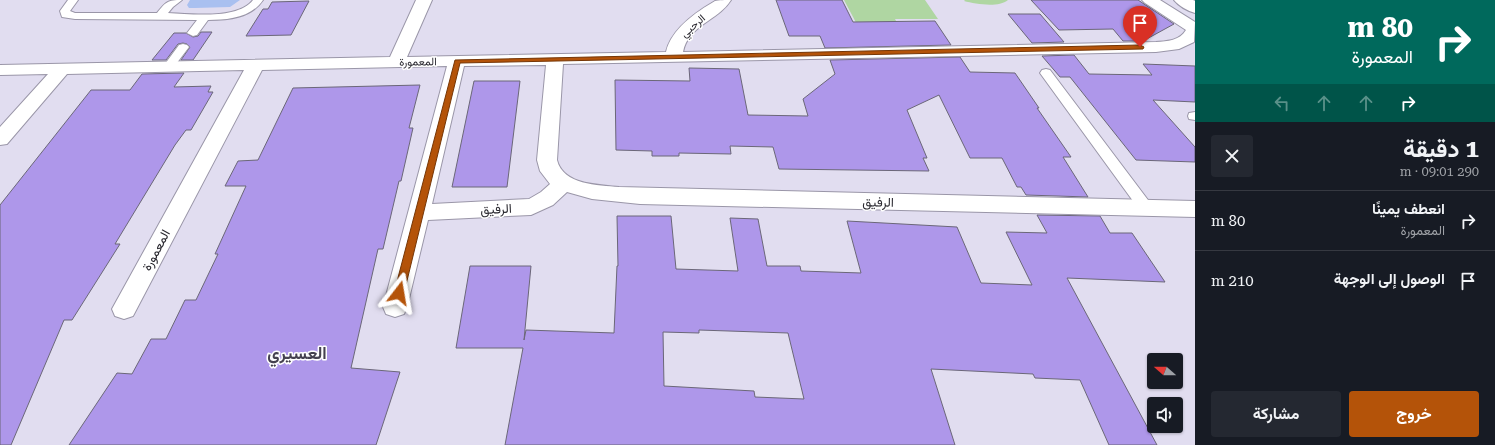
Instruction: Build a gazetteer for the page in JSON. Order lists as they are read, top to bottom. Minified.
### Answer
{"streets":{"street":["الرحبي","المعمورة","الرفيق"]},"crossings":[["الرحبي","المعمورة"],["المعمورة","الرفيق"]],"districts":["العسيري"],"north":"left","page":{"turn":["80 m","المعمورة"],"heading":["1 دقيقة","290 m · 09:01"],"list":[{"name":"انعطف يمينًا","note":"المعمورة","value":"80 m"},{"name":"الوصول إلى الوجهة","value":"210 m"}],"buttons":["خروج","مشاركة"]}}
